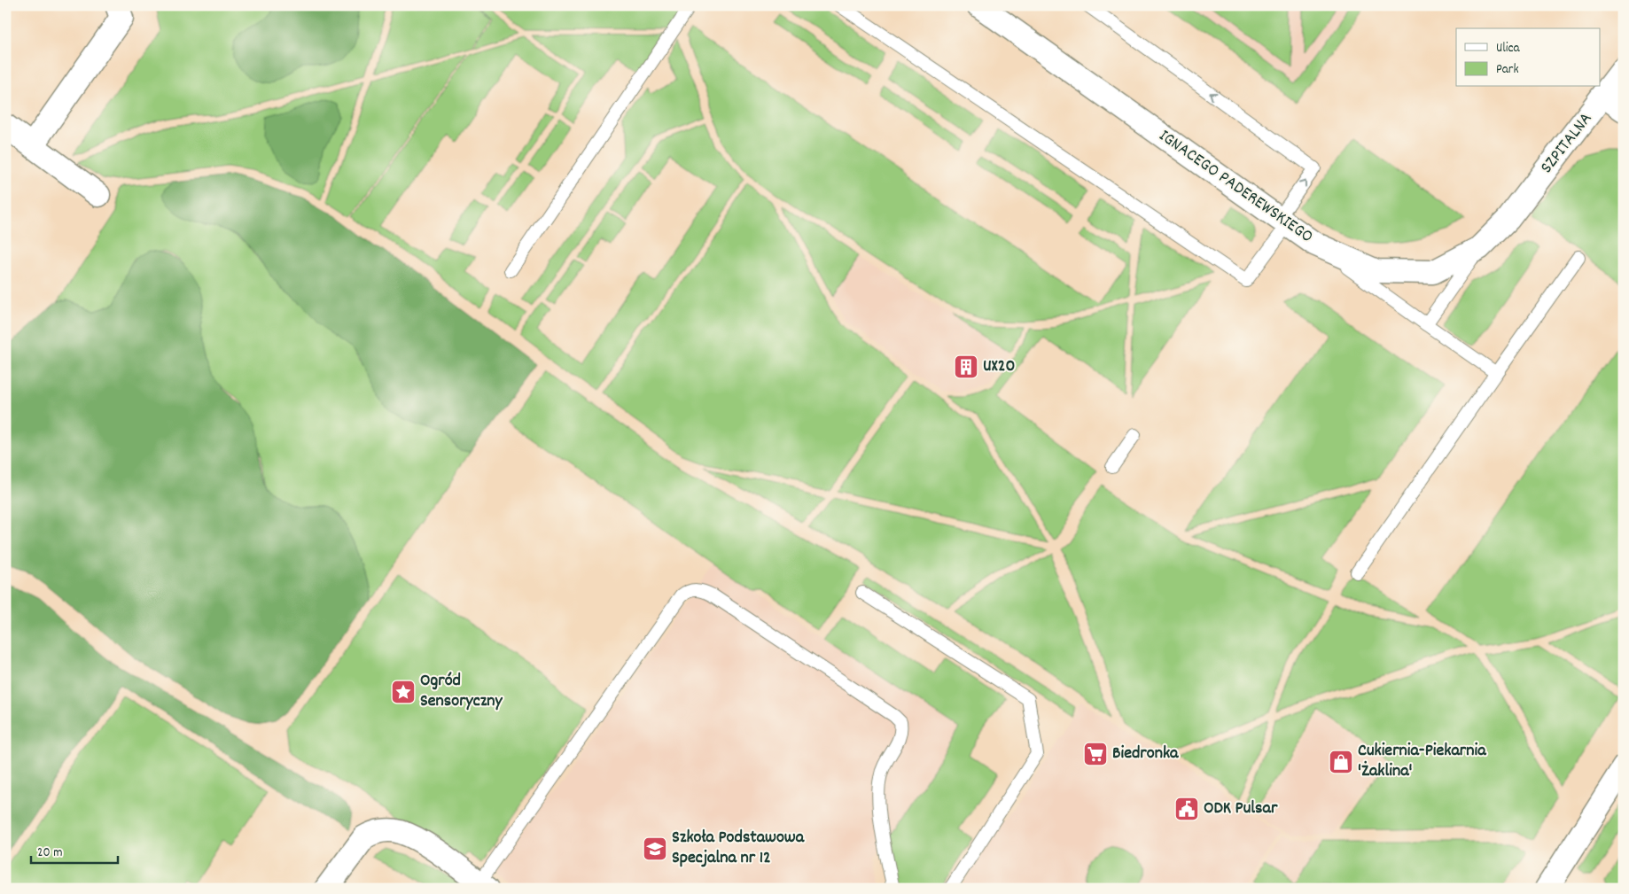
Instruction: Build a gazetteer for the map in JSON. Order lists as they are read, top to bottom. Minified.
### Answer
{"streets":{"street":["SZPITALNA","IGNACEGO PADEREWSKIEGO"]},"crossings":[["SZPITALNA","IGNACEGO PADEREWSKIEGO"]],"places":{"building":["UX20"],"place":["Ogród Sensoryczny"],"supermarket":["Biedronka"],"shop":["Cukiernia-Piekarnia 'Żaklina'"],"public building":["ODK Pulsar"],"school or university":["Szkoła Podstawowa Specjalna nr 12"]},"legend":["Ulica","Park"],"scale_bar":"20 m"}
